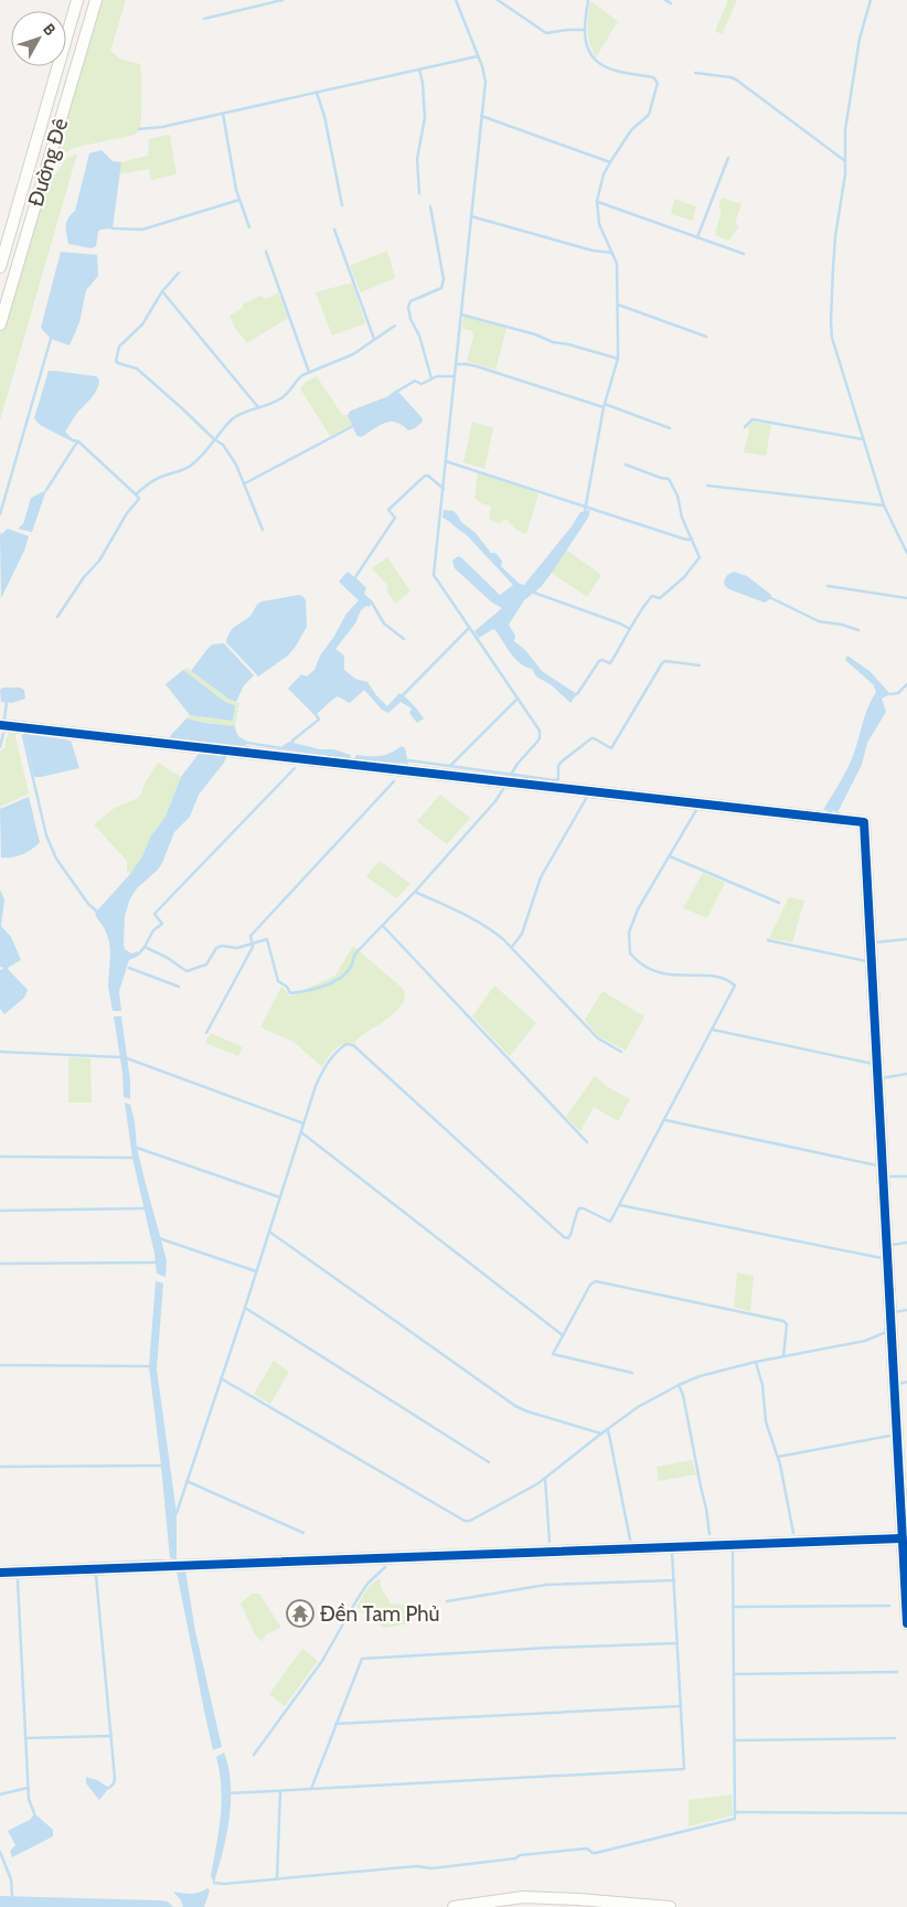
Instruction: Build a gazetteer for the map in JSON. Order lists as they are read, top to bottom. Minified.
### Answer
{"streets":{"street":["Đường Đê"]},"places":{"temple":["Đền Tam Phủ"]},"north":"top right"}
